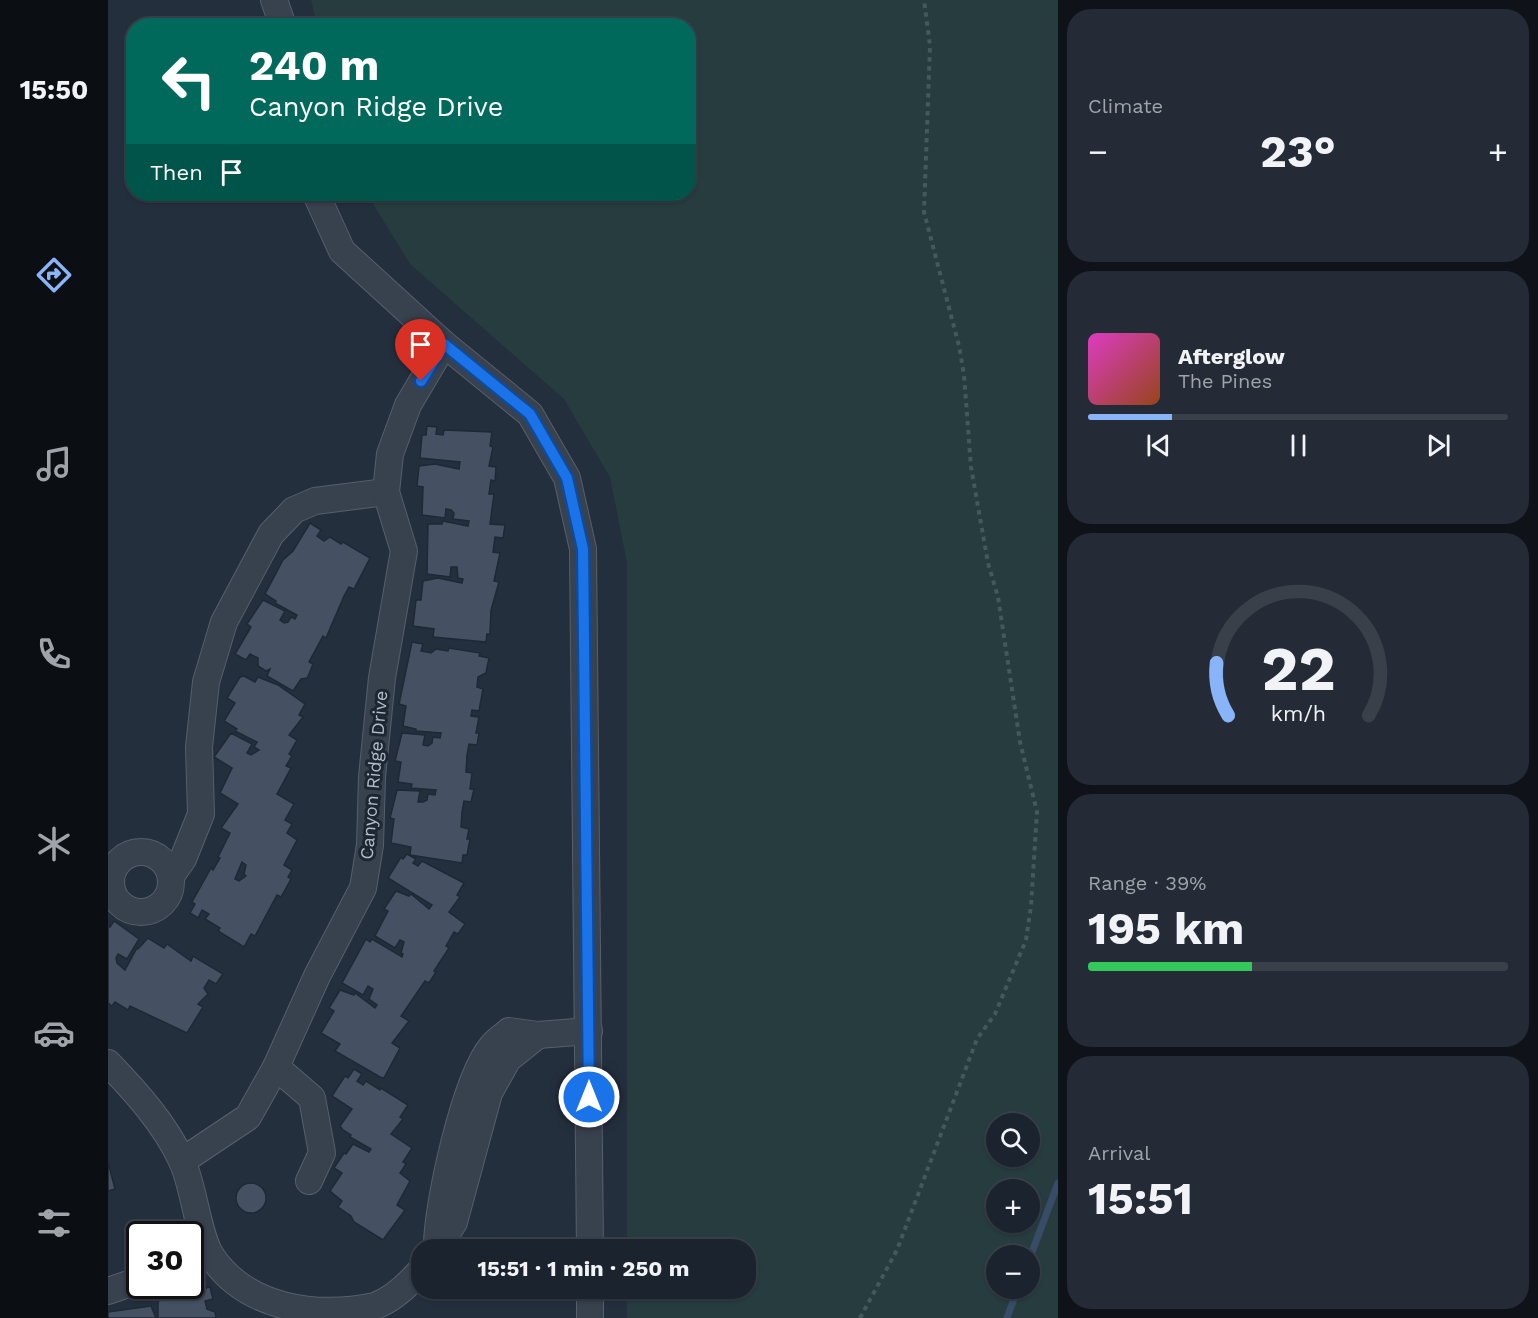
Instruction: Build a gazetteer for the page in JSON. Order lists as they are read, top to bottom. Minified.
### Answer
{"streets":{"street":["Canyon Ridge Drive"]},"page":{"tabs":"15:50","tile":["Climate",["Range · 39%","195 km"],["Arrival","15:51"]],"turn":["240 m","Canyon Ridge Drive"],"heat":["−","23°","+"],"then":"Then","song":["Afterglow","The Pines"],"map_buttons":["+","−"],"limit":"30","trip":"15:51 · 1 min · 250 m","gauge":["22","km/h"]}}
